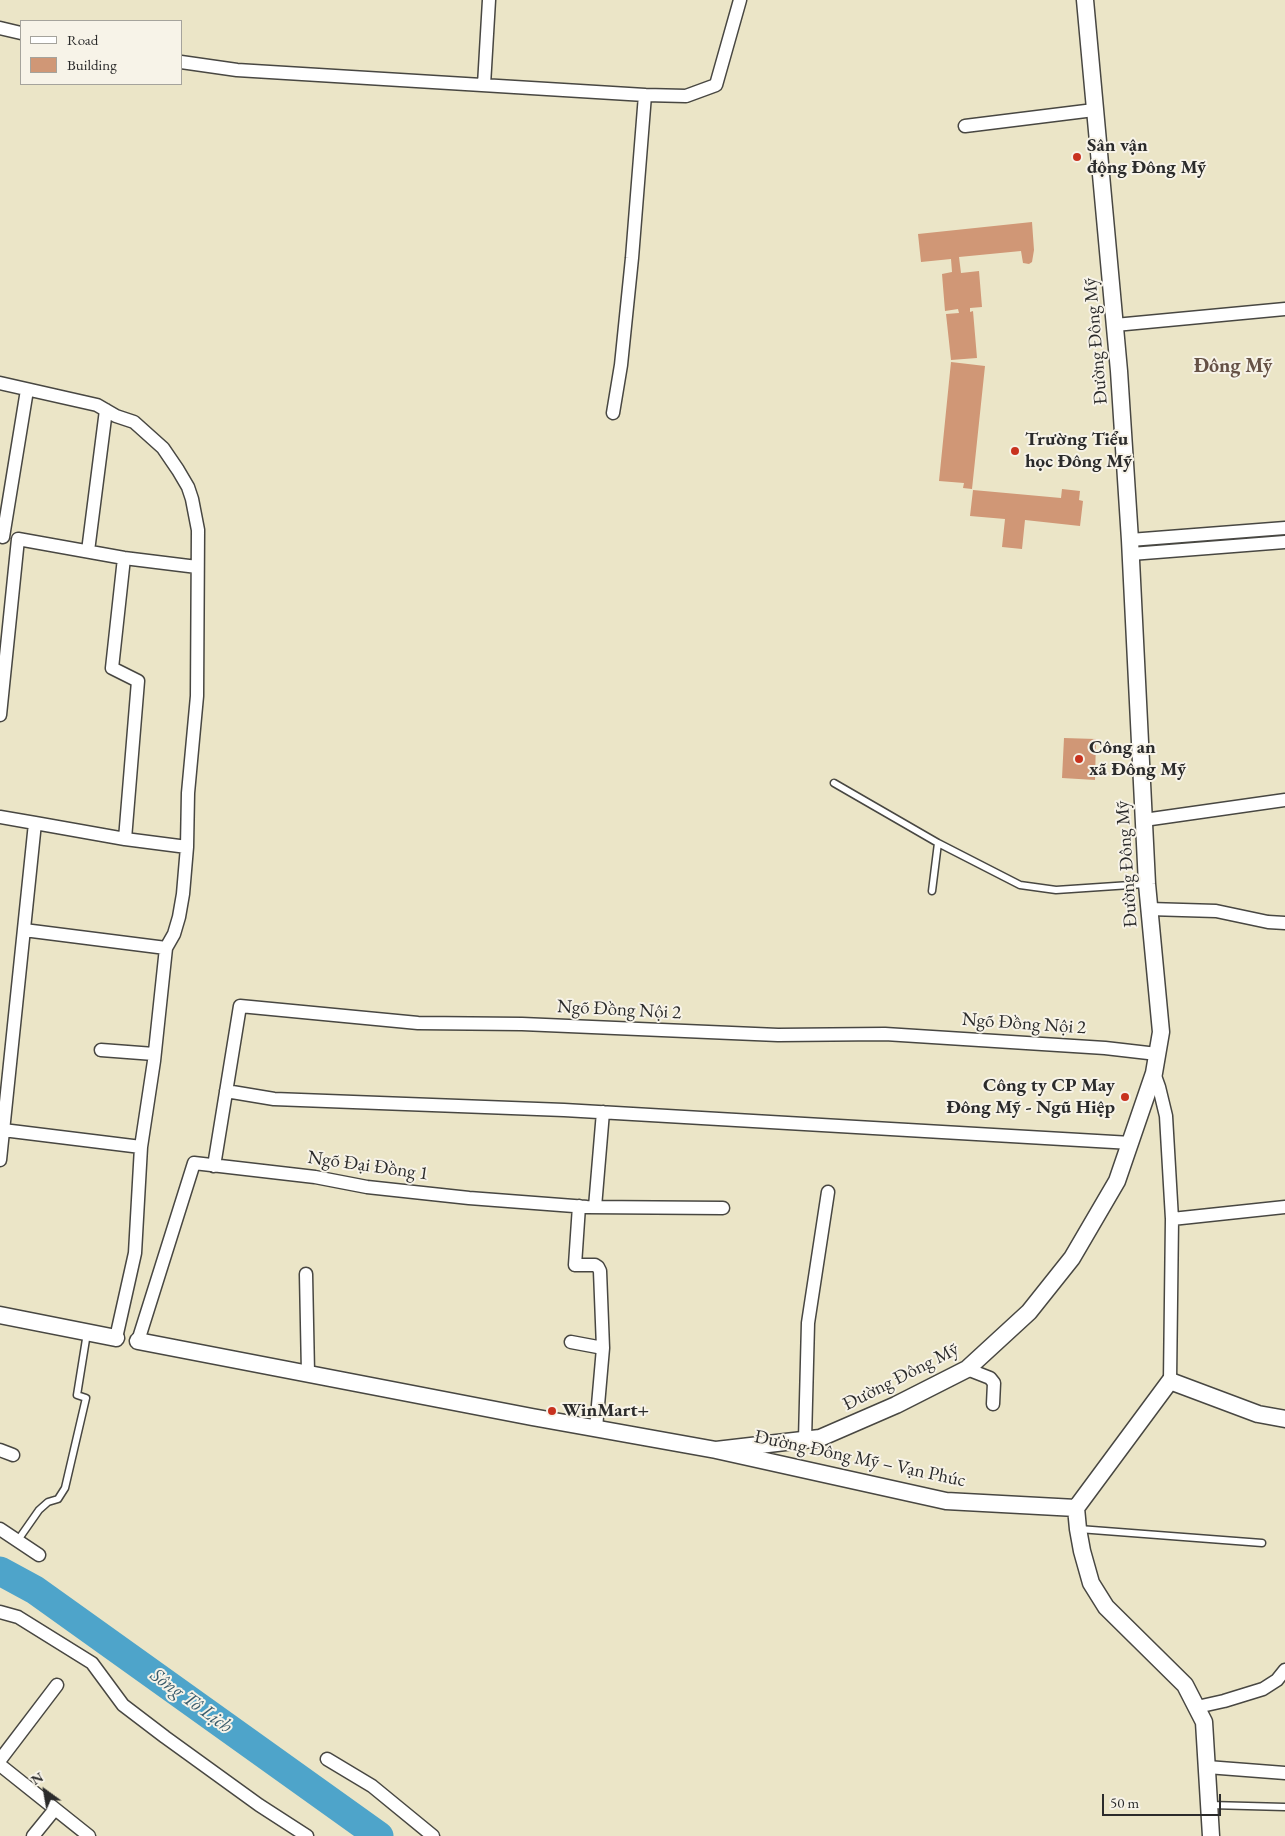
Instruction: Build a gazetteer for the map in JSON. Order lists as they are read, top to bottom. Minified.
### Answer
{"streets":{"street":["Đường Đông Mỹ","Ngõ Đồng Nội 2","Ngõ Đại Đồng 1","Đường Đông Mỹ – Vạn Phúc"]},"crossings":[["Đường Đông Mỹ","Ngõ Đồng Nội 2"],["Đường Đông Mỹ","Đường Đông Mỹ – Vạn Phúc"],["Ngõ Đồng Nội 2","Ngõ Đại Đồng 1"]],"districts":["Đông Mỹ"],"water":["Sông Tô Lịch"],"places":["Sân vận động Đông Mỹ","Trường Tiểu học Đông Mỹ","Công an xã Đông Mỹ","Công ty CP May Đông Mỹ - Ngũ Hiệp","WinMart+"],"legend":["Road","Building"],"scale_bar":"50 m","north":"top left"}
